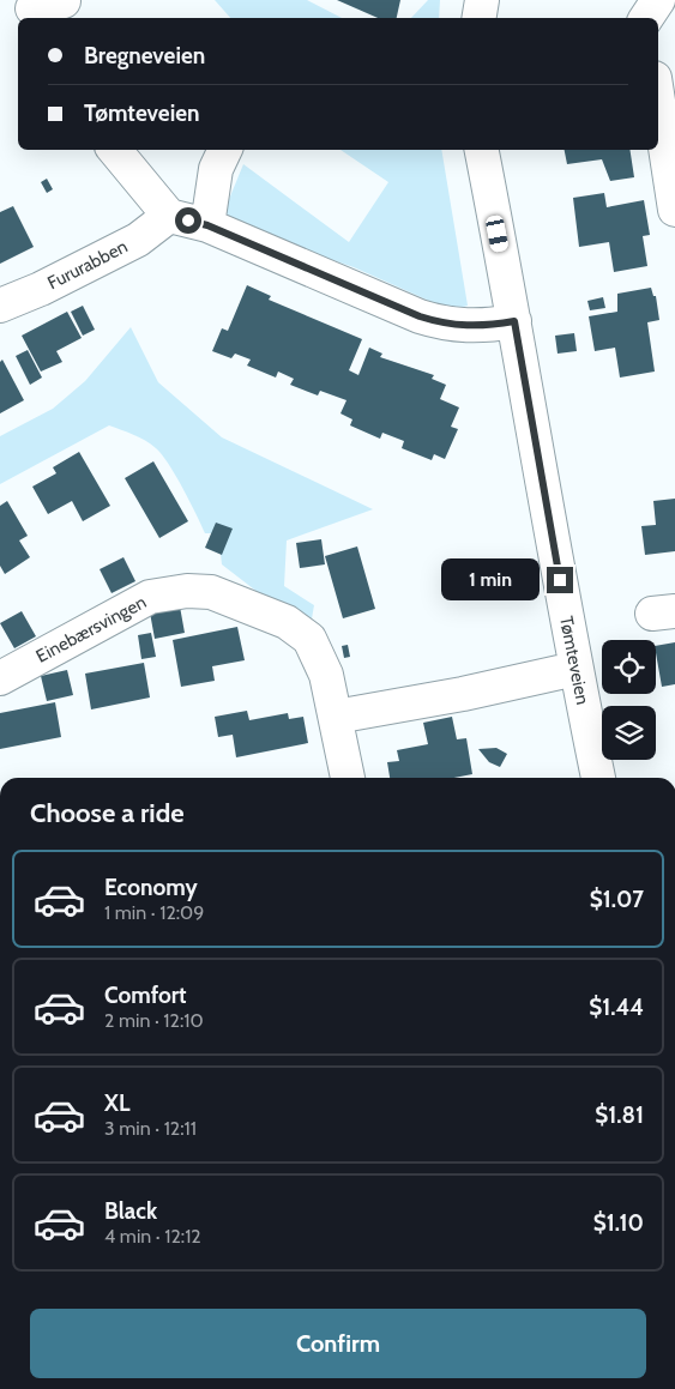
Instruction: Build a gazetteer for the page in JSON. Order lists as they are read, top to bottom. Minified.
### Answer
{"streets":{"street":["Fururabben","Einebærsvingen","Tømteveien"]},"page":{"banner":["Bregneveien","Tømteveien"],"bubble":"1 min","heading":"Choose a ride","list":[{"name":"Economy","note":"1 min · 12:09","value":"$1.07"},{"name":"Comfort","note":"2 min · 12:10","value":"$1.44"},{"name":"XL","note":"3 min · 12:11","value":"$1.81"},{"name":"Black","note":"4 min · 12:12","value":"$1.10"}],"buttons":"Confirm"}}
